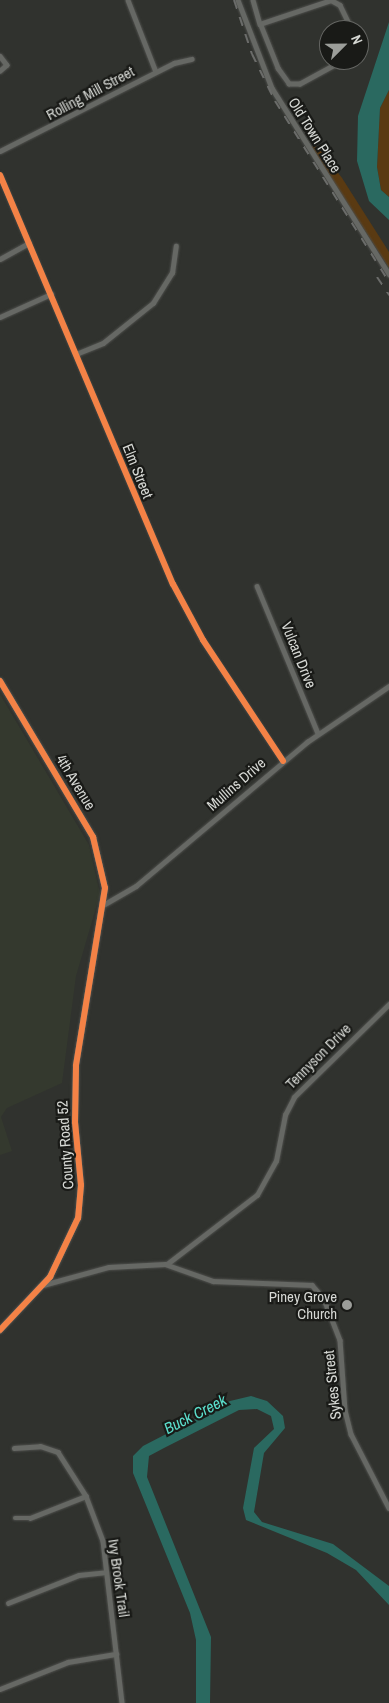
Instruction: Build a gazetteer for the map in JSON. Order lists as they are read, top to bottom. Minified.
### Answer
{"streets":{"street":["Rolling Mill Street","Old Town Place","Elm Street","Vulcan Drive","4th Avenue","Mullins Drive","Tennyson Drive","County Road 52","Sykes Street","Ivy Brook Trail"]},"crossings":[["Elm Street","Mullins Drive"],["Vulcan Drive","Mullins Drive"],["4th Avenue","Mullins Drive"],["4th Avenue","County Road 52"],["Mullins Drive","County Road 52"],["Tennyson Drive","Sykes Street"]],"water":["Buck Creek"],"places":["Piney Grove Church"],"north":"top right"}
